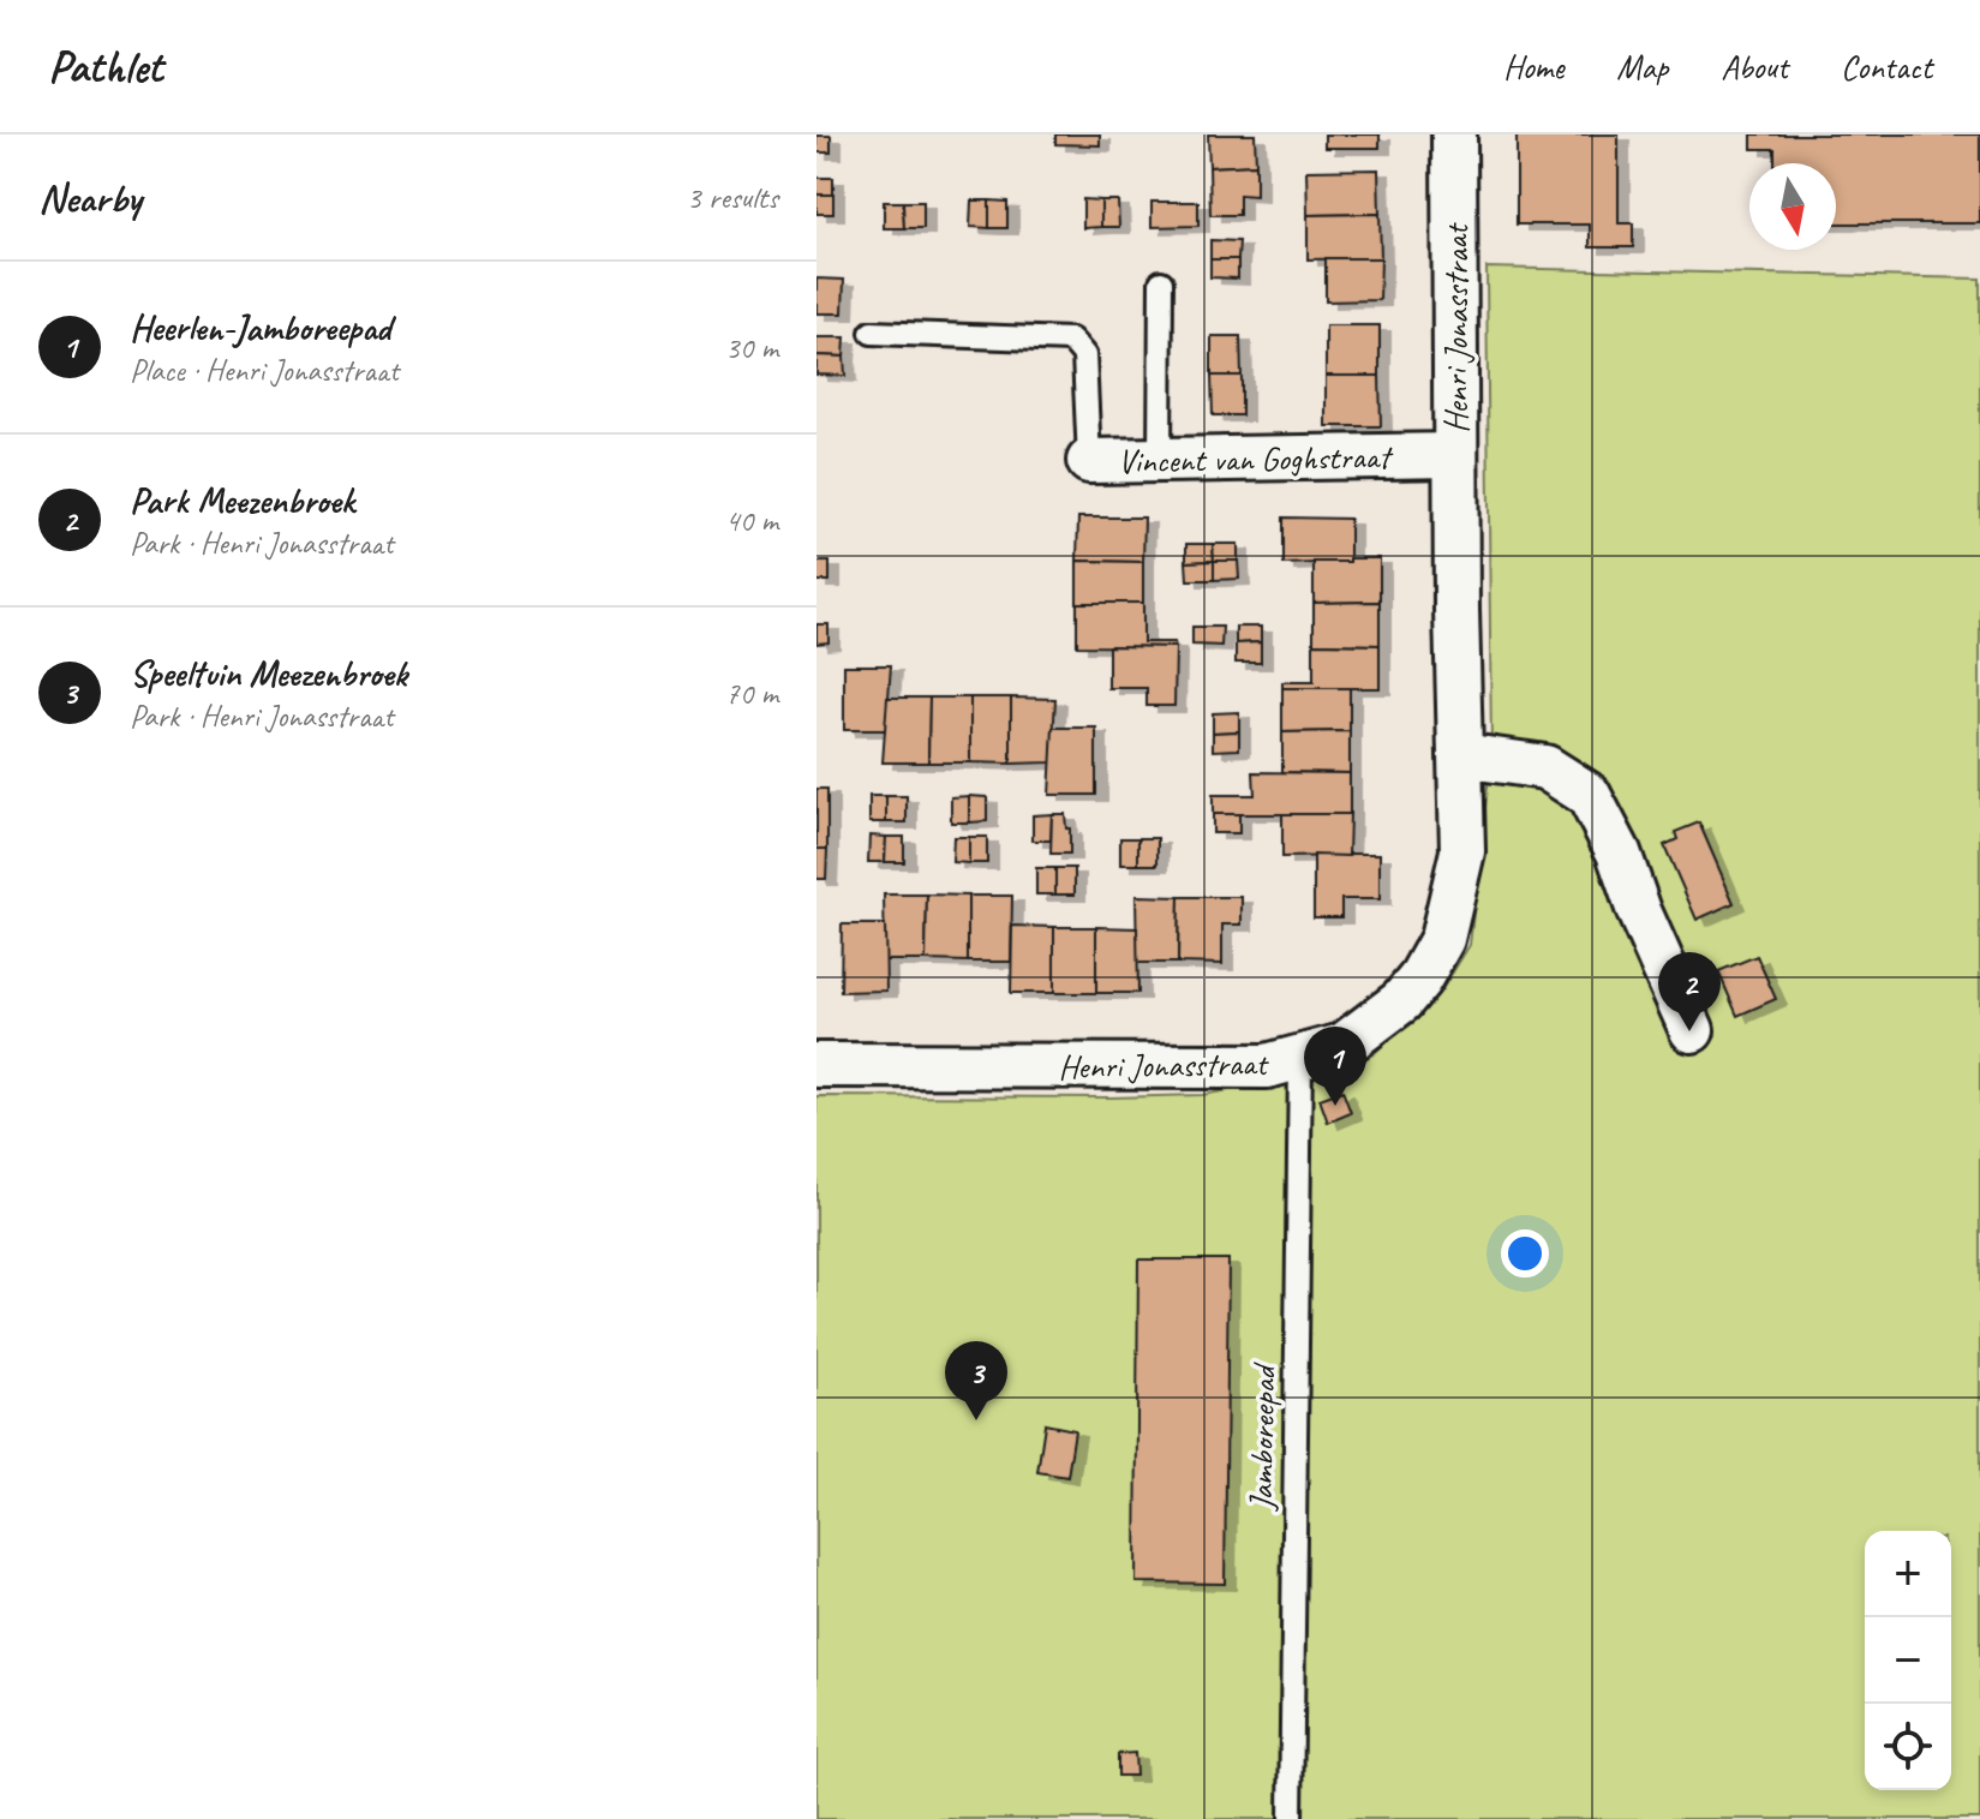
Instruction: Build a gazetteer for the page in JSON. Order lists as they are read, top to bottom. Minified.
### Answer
{"streets":{"street":["Henri Jonasstraat","Vincent van Goghstraat"],"lane":["Jamboreepad"]},"crossings":[["Henri Jonasstraat","Vincent van Goghstraat"],["Henri Jonasstraat","Jamboreepad"]],"north":"bottom","page":{"header":"Pathlet","nav":["Home","Map","About","Contact"],"heading":["Nearby","3 results"],"list":[{"mark":"1","name":"Heerlen-Jamboreepad","note":"Place · Henri Jonasstraat","value":"30 m"},{"mark":"2","name":"Park Meezenbroek","note":"Park · Henri Jonasstraat","value":"40 m"},{"mark":"3","name":"Speeltuin Meezenbroek","note":"Park · Henri Jonasstraat","value":"70 m"}],"pins":["2","1","3"],"map_buttons":["+","−"]}}
